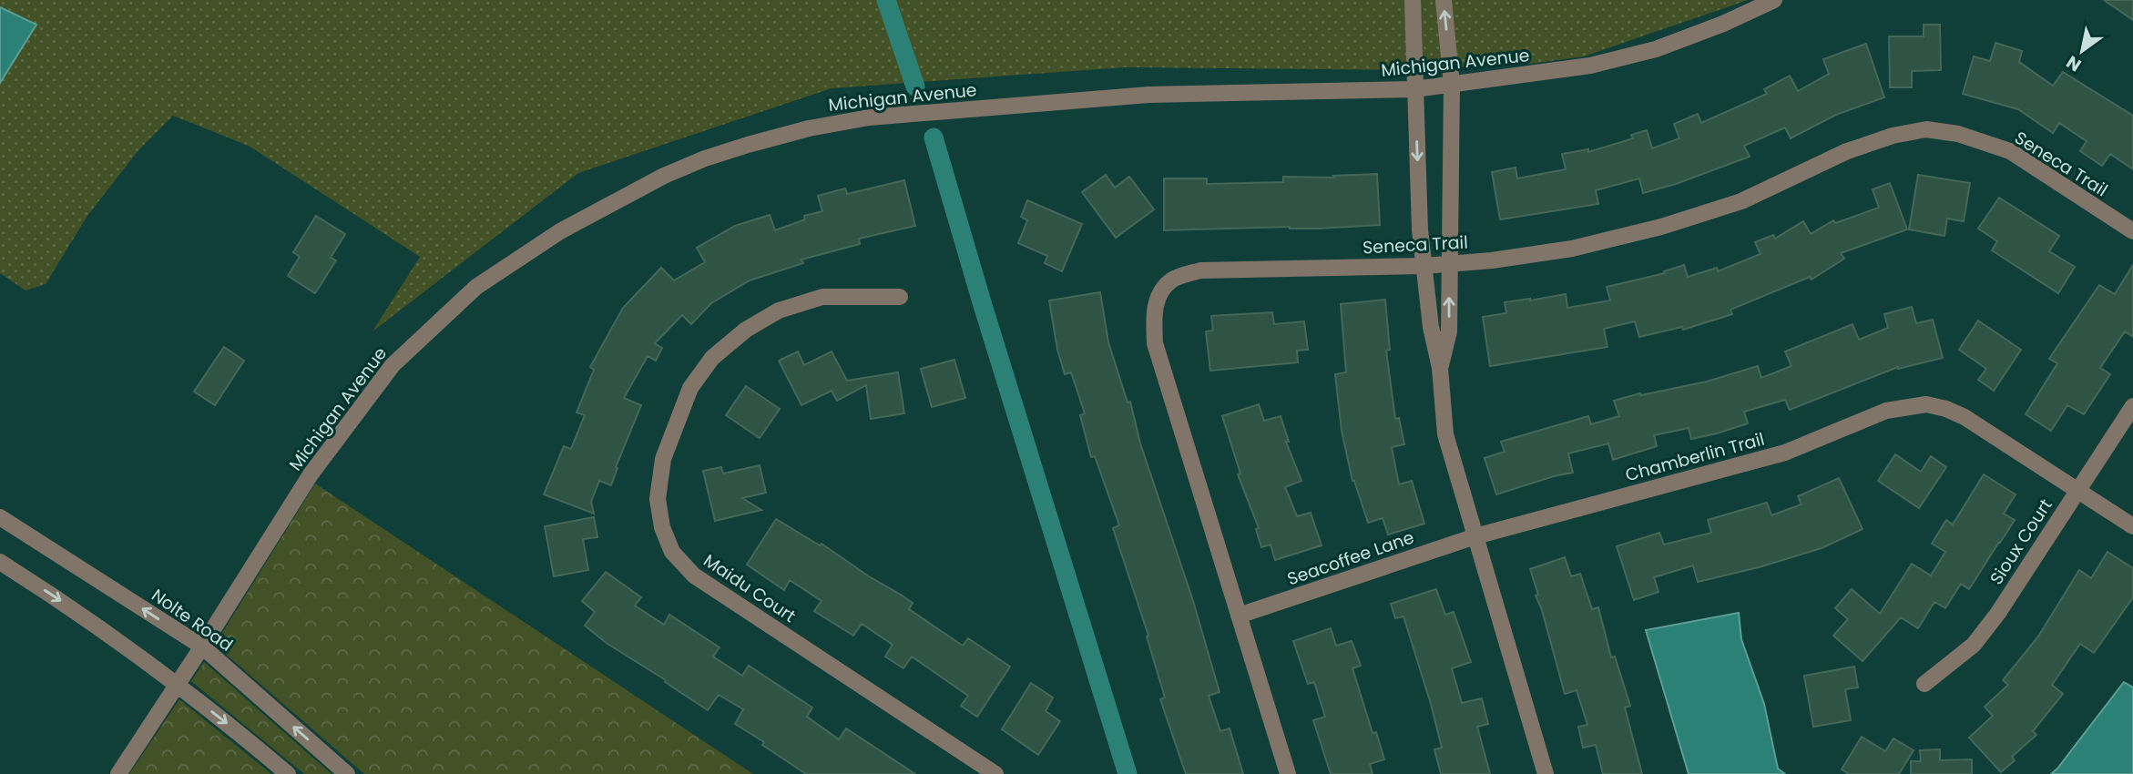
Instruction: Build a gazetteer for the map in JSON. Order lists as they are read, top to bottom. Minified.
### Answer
{"streets":{"street":["Michigan Avenue","Seneca Trail","Chamberlin Trail","Sioux Court","Seacoffee Lane","Maidu Court","Nolte Road"]},"crossings":[["Michigan Avenue","Nolte Road"],["Seneca Trail","Seacoffee Lane"],["Chamberlin Trail","Sioux Court"],["Chamberlin Trail","Seacoffee Lane"]],"north":"bottom left"}
